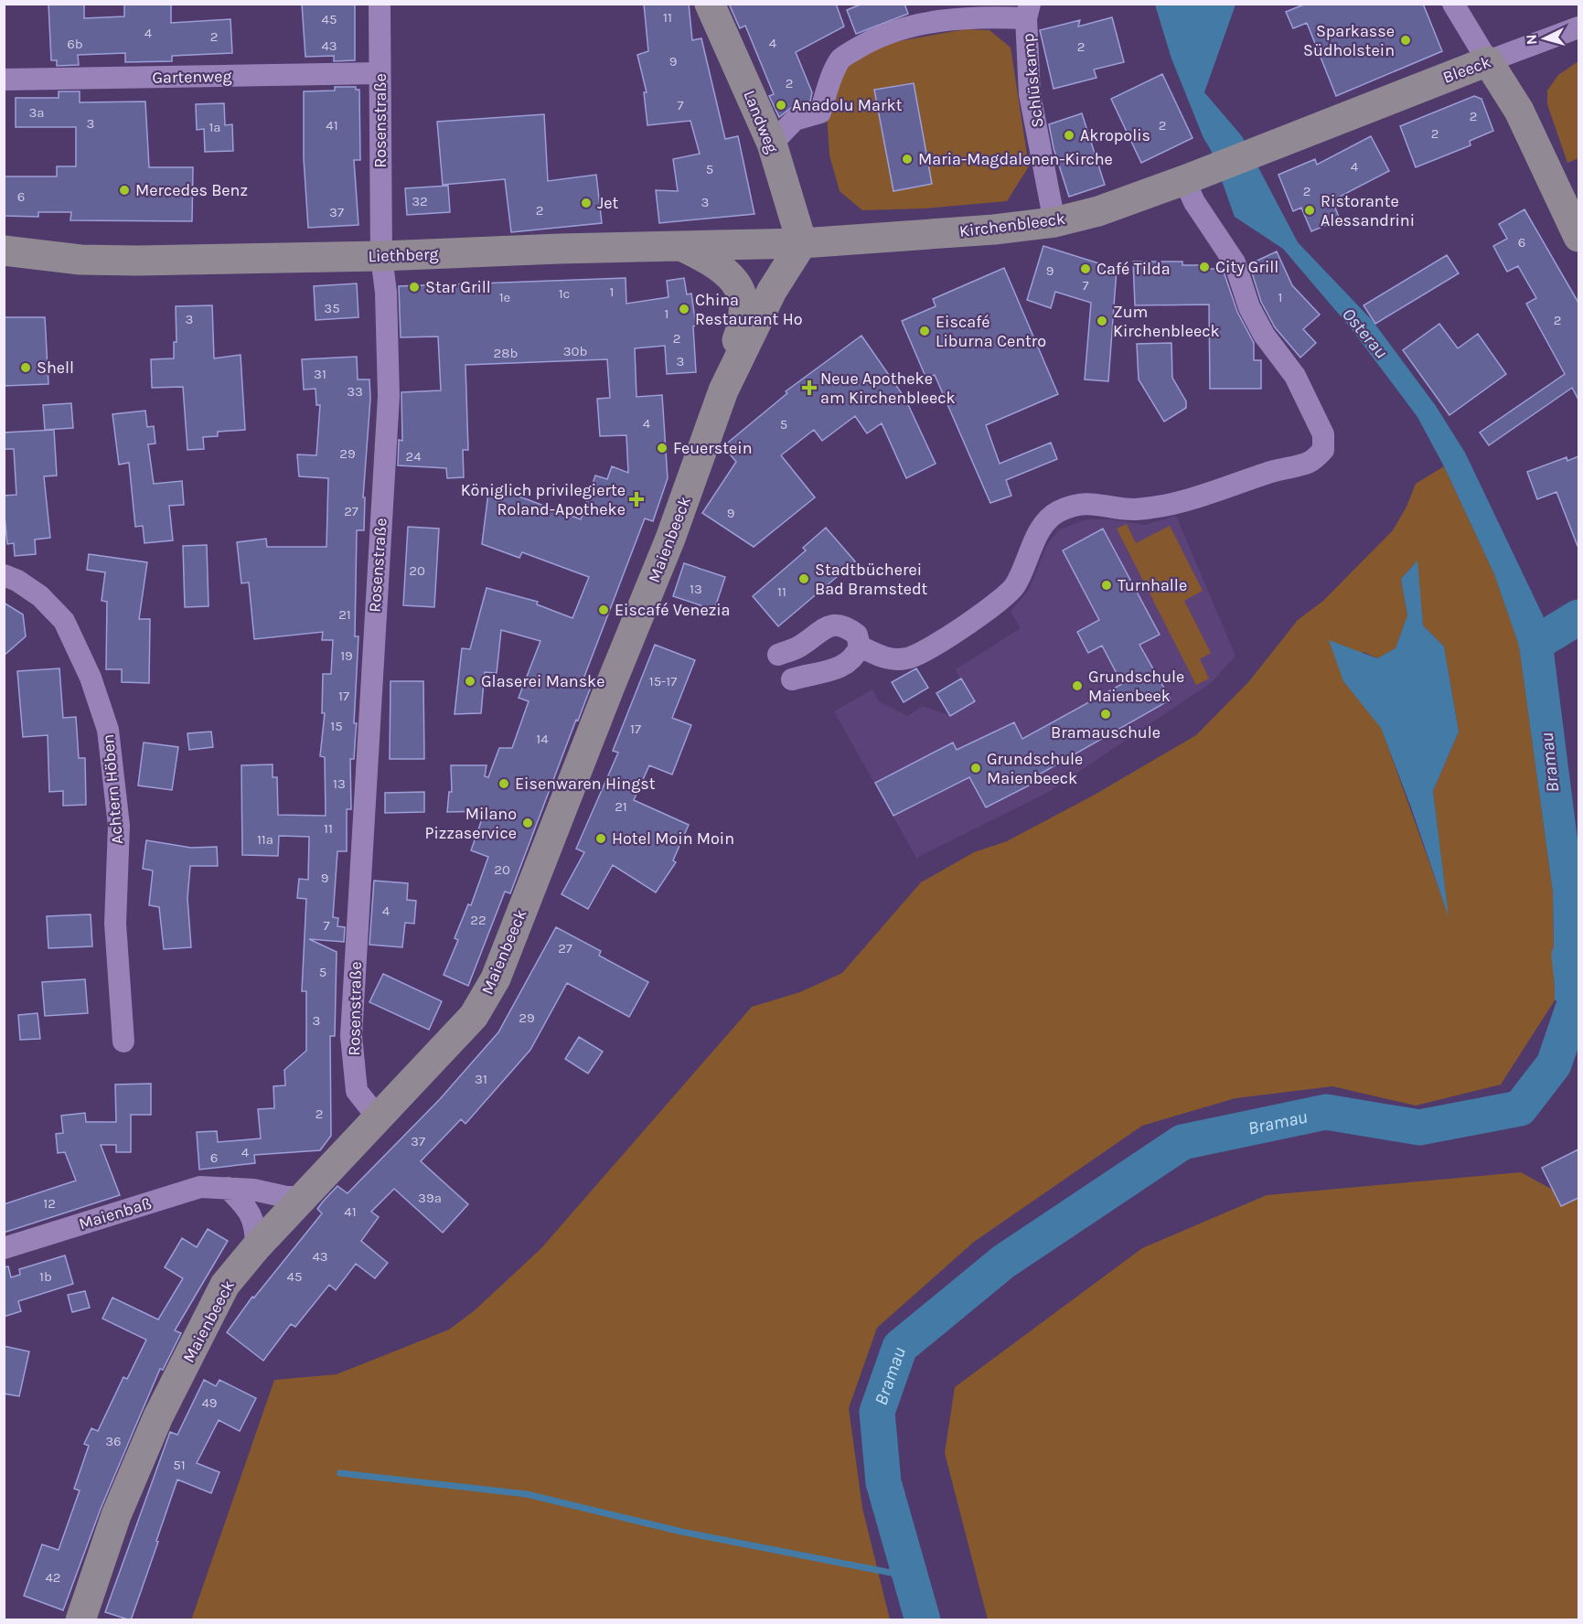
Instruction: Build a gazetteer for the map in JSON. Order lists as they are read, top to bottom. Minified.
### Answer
{"streets":{"street":["Bleeck","Gartenweg","Schlüskamp","Rosenstraße","Landweg","Kirchenbleeck","Liethberg","Maienbeeck","Achtern Höben","Maienbaß"]},"crossings":[["Bleeck","Kirchenbleeck"],["Gartenweg","Rosenstraße"],["Schlüskamp","Kirchenbleeck"],["Rosenstraße","Liethberg"],["Rosenstraße","Maienbeeck"],["Landweg","Kirchenbleeck"],["Landweg","Liethberg"],["Landweg","Maienbeeck"],["Kirchenbleeck","Liethberg"],["Kirchenbleeck","Maienbeeck"],["Liethberg","Maienbeeck"],["Maienbeeck","Maienbaß"]],"water":["Osterau","Bramau"],"places":{"other":["Sparkasse Südholstein","Anadolu Markt","Akropolis","Maria-Magdalenen-Kirche","Mercedes Benz","Jet","Ristorante Alessandrini","City Grill","Café Tilda","Star Grill","China Restaurant Ho","Zum Kirchenbleeck","Eiscafé Liburna Centro","Shell","Feuerstein","Stadtbücherei Bad Bramstedt","Turnhalle","Eiscafé Venezia","Glaserei Manske","Grundschule Maienbeek","Bramauschule","Grundschule Maienbeeck","Eisenwaren Hingst","Milano Pizzaservice","Hotel Moin Moin"],"health":["Neue Apotheke am Kirchenbleeck","Königlich privilegierte Roland-Apotheke"]},"house_numbers":["11","45","4","2","4","6b","43","2","9","2","7","3a","2","3","41","2","1a","2","4","5","2","6","32","3","2","37","6","9","7","1","1c","1e","1","35","1","3","2","2","30b","28b","3","31","33","4","5","29","24","27","9","20","13","11","21","19","15-17","17","15","17","14","13","21","11","11a","20","9","4","22","7","27","5","29","3","31","2","37","4","6","39a","12","41","43","1b","45","49","36","51","42"],"north":"left"}
